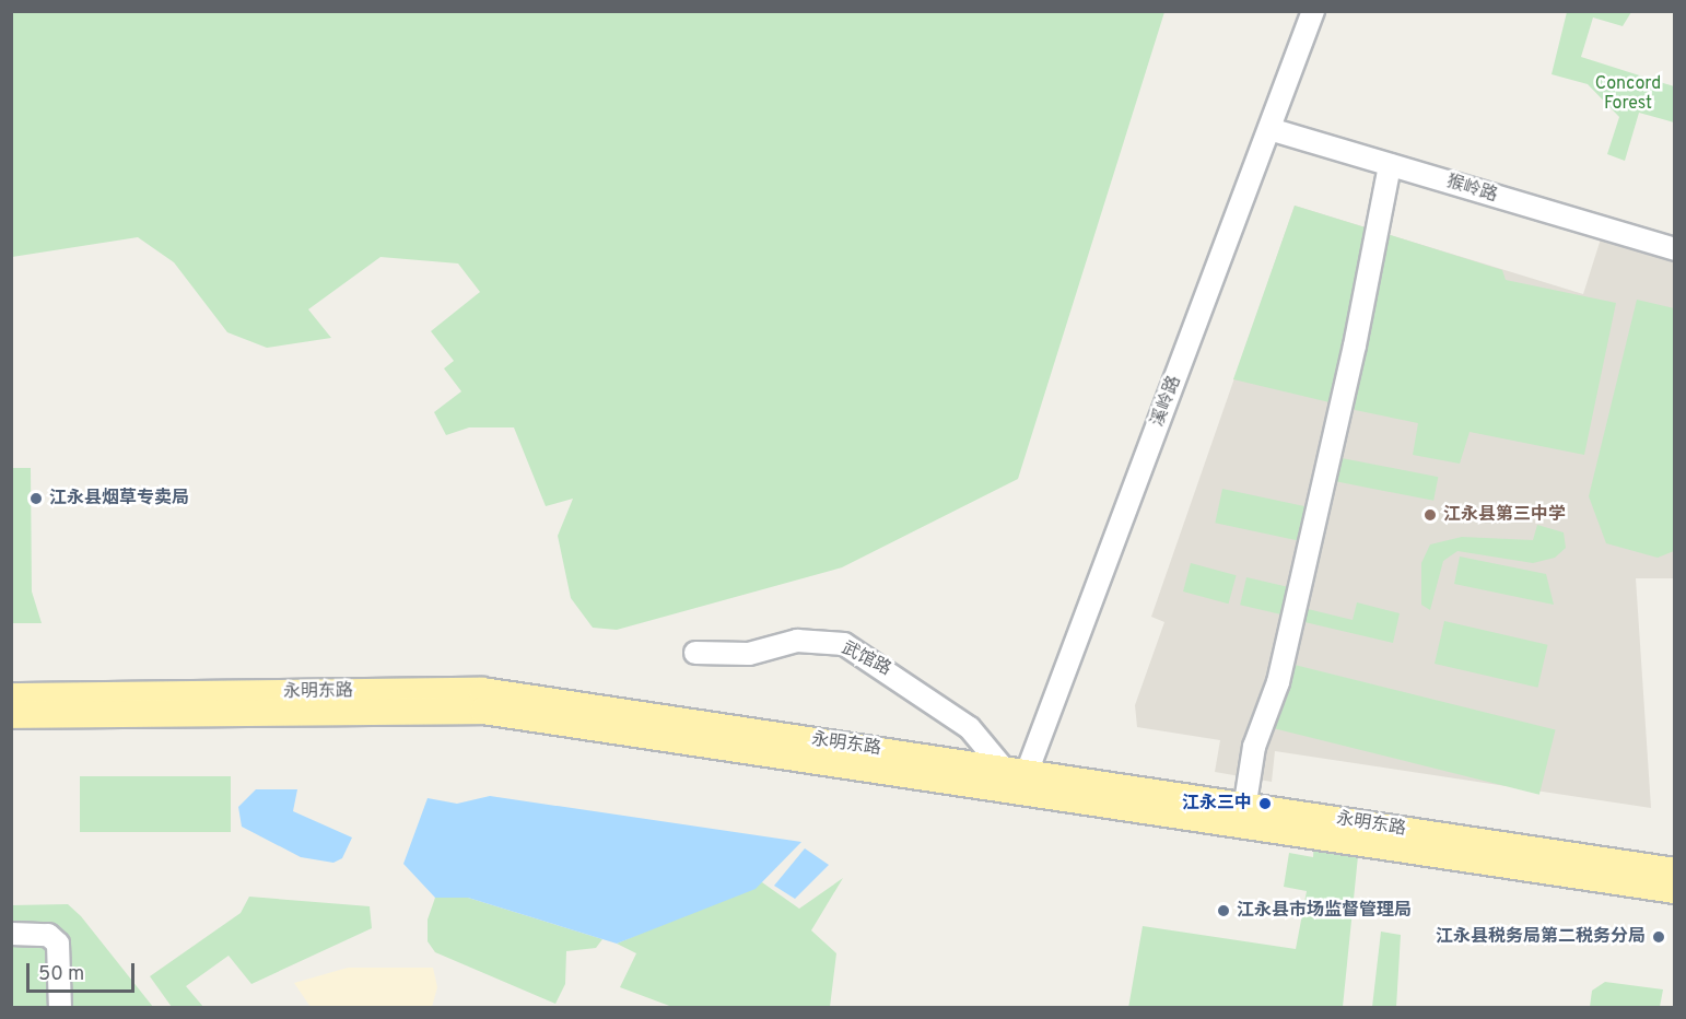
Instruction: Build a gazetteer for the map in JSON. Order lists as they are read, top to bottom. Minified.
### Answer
{"streets":{"main road":["永明东路"],"street":["猴岭路","溪岭路","武馆路"]},"crossings":[["猴岭路","溪岭路"],["溪岭路","武馆路"],["溪岭路","永明东路"],["武馆路","永明东路"]],"parks":["Concord Forest"],"places":["江永县烟草专卖局","江永县第三中学","江永三中","江永县市场监督管理局","江永县税务局第二税务分局"],"scale_bar":"50 m"}
